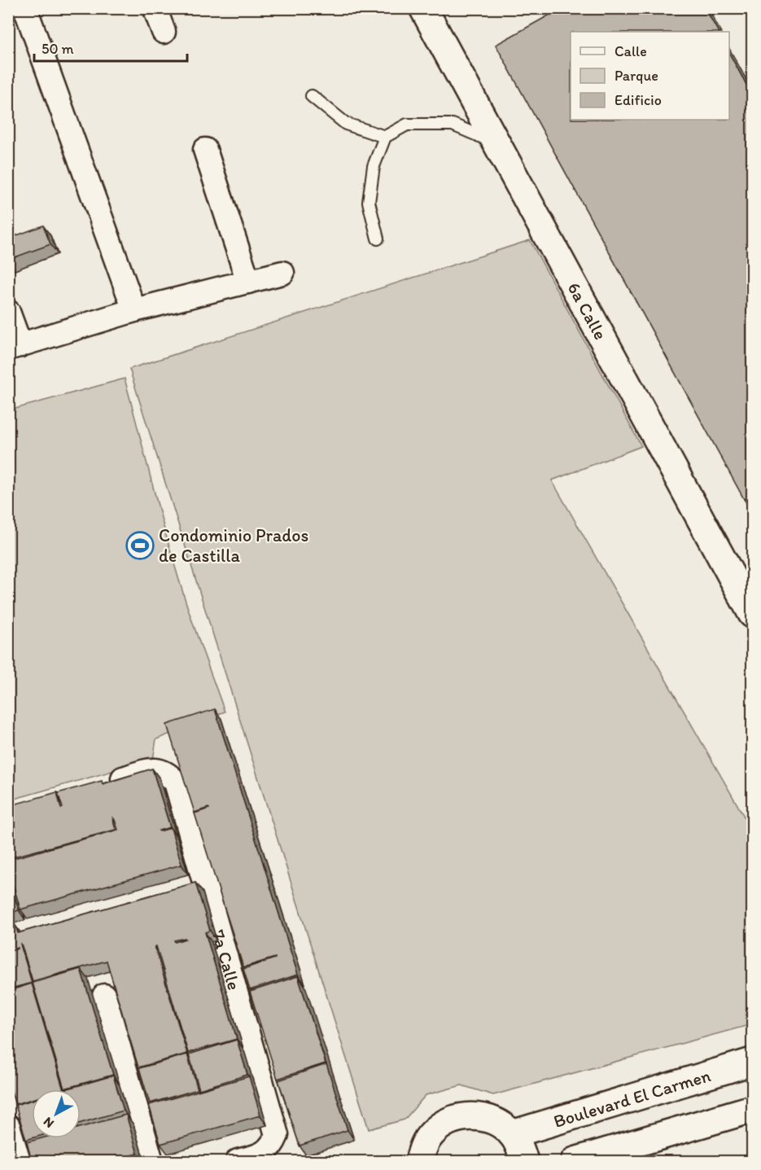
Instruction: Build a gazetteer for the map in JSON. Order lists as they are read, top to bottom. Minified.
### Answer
{"streets":{"main road":["6a Calle","Boulevard El Carmen"],"street":["7a Calle"]},"places":{"sports":["Condominio Prados de Castilla"]},"legend":["Calle","Parque","Edificio"],"scale_bar":"50 m","north":"bottom left"}
